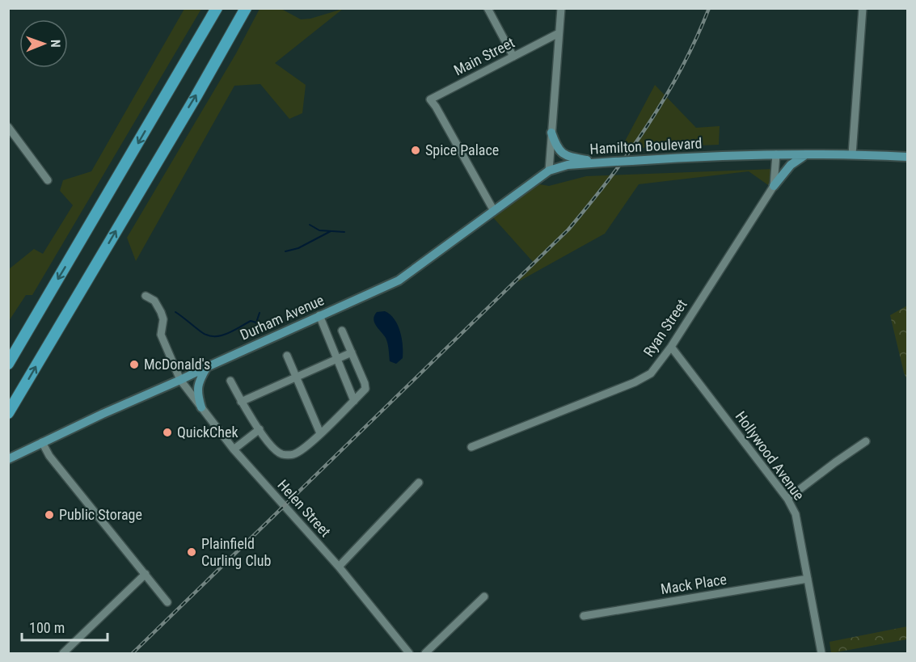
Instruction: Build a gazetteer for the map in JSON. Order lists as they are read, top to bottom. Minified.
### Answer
{"streets":{"main road":["Hamilton Boulevard","Durham Avenue"],"street":["Main Street","Ryan Street","Hollywood Avenue","Helen Street","Mack Place"]},"crossings":[["Main Street","Durham Avenue"],["Hamilton Boulevard","Durham Avenue"],["Hamilton Boulevard","Ryan Street"],["Durham Avenue","Helen Street"],["Ryan Street","Hollywood Avenue"],["Hollywood Avenue","Mack Place"]],"places":["Spice Palace","McDonald's","QuickChek","Public Storage","Plainfield Curling Club"],"scale_bar":"100 m","north":"right"}
